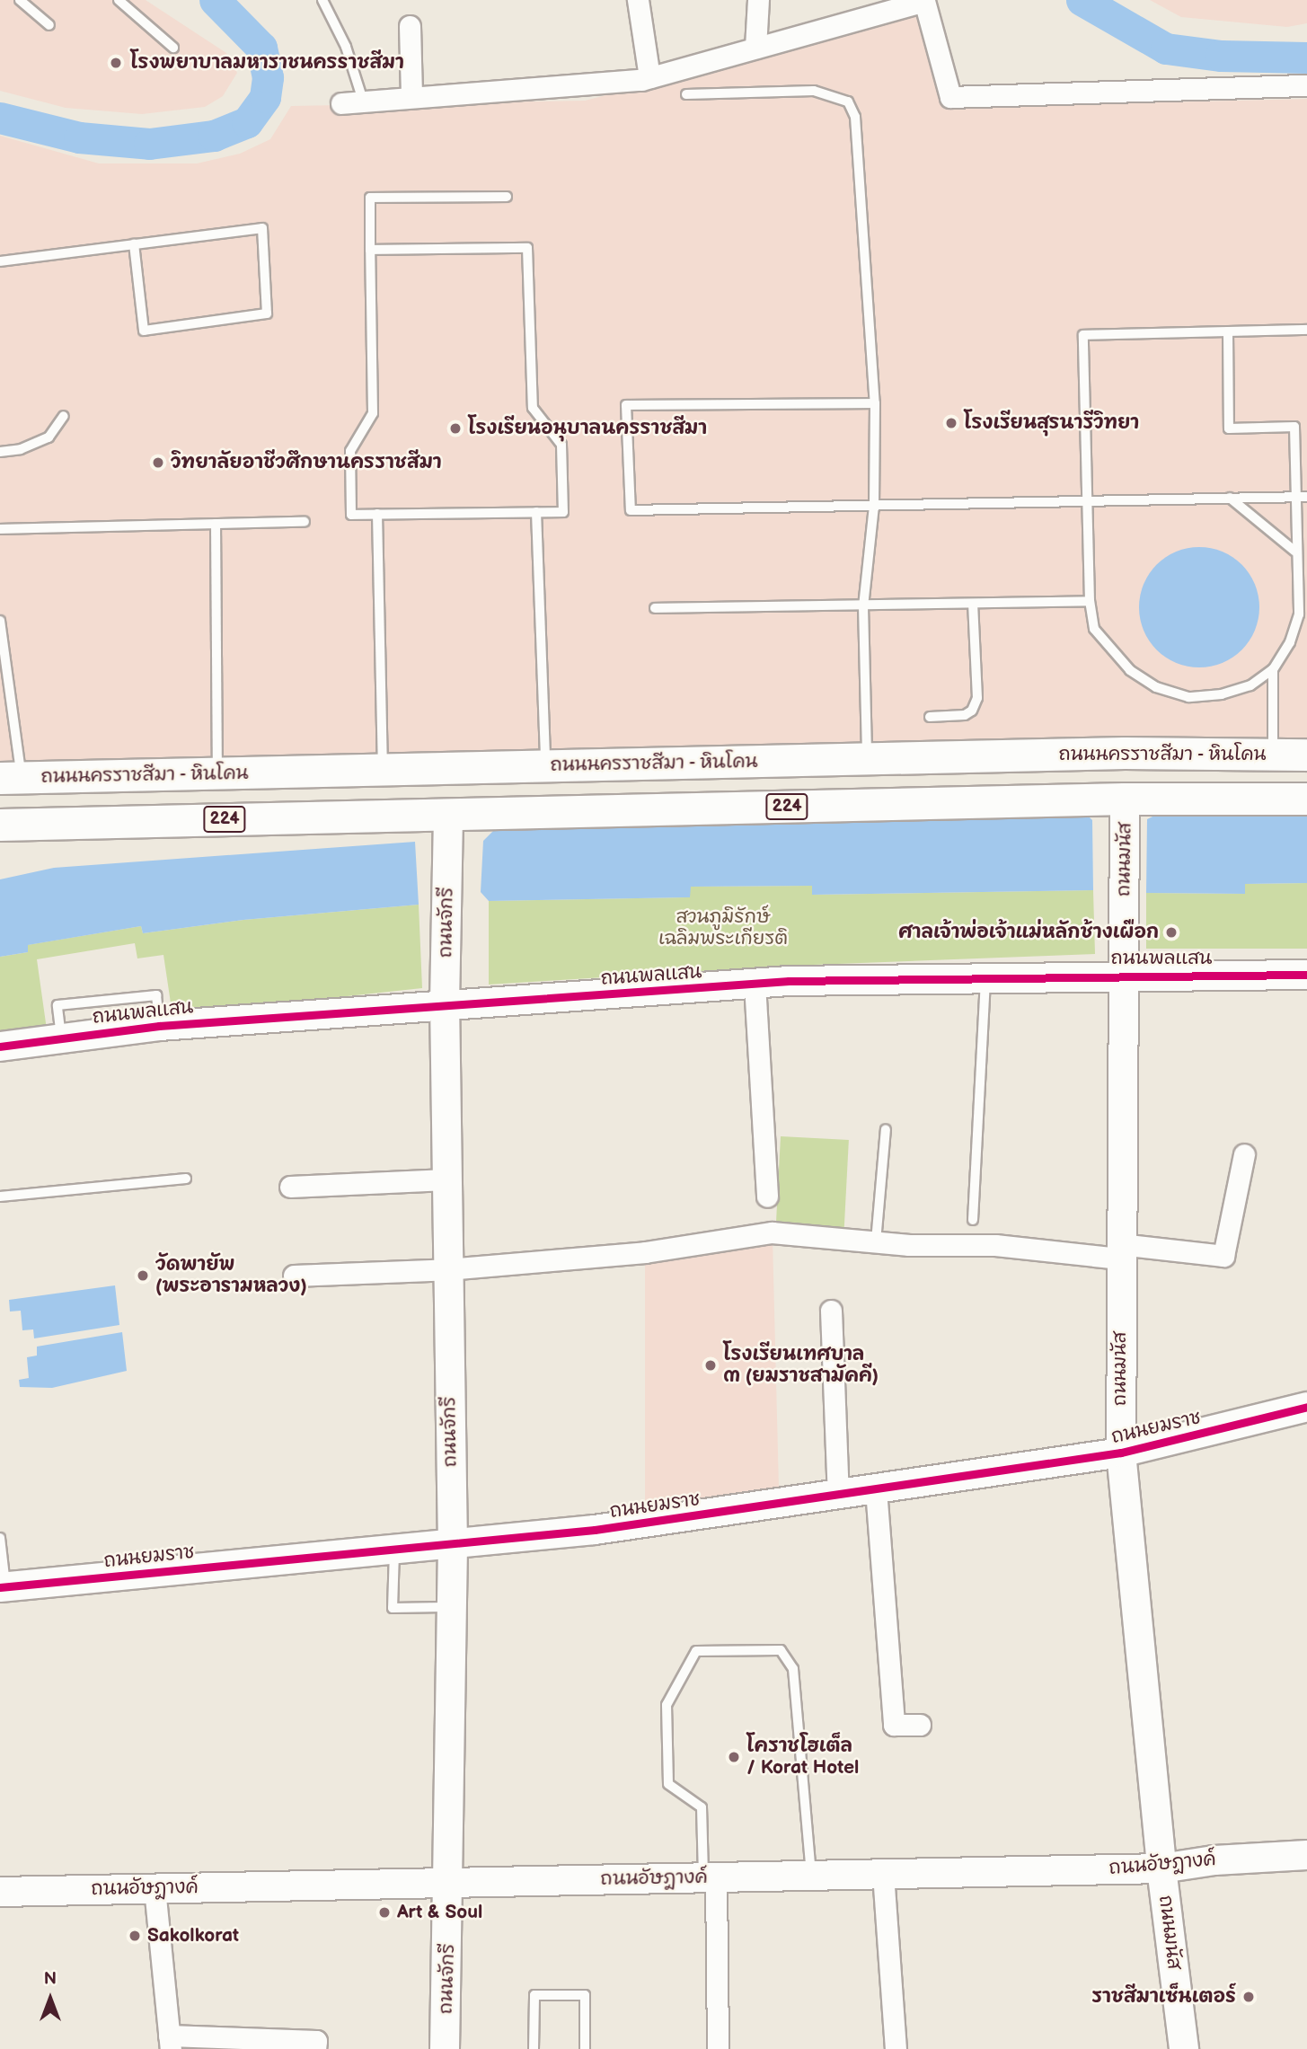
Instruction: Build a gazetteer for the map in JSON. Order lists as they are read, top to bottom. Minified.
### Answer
{"streets":{"main road":["ถนนนครราชสีมา - หินโคน","224"],"street":["ถนนมนัส","ถนนจักรี","ถนนพลแสน","ถนนยมราช","ถนนอัษฎางค์"]},"crossings":[["224","ถนนมนัส"],["224","ถนนจักรี"],["ถนนมนัส","ถนนพลแสน"],["ถนนมนัส","ถนนยมราช"],["ถนนมนัส","ถนนอัษฎางค์"],["ถนนจักรี","ถนนพลแสน"],["ถนนจักรี","ถนนยมราช"],["ถนนจักรี","ถนนอัษฎางค์"]],"parks":["สวนภูมิรักษ์ เฉลิมพระเกียรติ"],"places":["โรงพยาบาลมหาราชนครราชสีมา","โรงเรียนสุรนารีวิทยา","โรงเรียนอนุบาลนครราชสีมา","วิทยาลัยอาชีวศึกษานครราชสีมา","ศาลเจ้าพ่อเจ้าแม่หลักช้างเผือก","วัดพายัพ (พระอารามหลวง)","โรงเรียนเทศบาล ๓ (ยมราชสามัคคี)","โคราชโฮเต็ล / Korat Hotel","Art & Soul","Sakolkorat","ราชสีมาเซ็นเตอร์"],"north":"top"}
